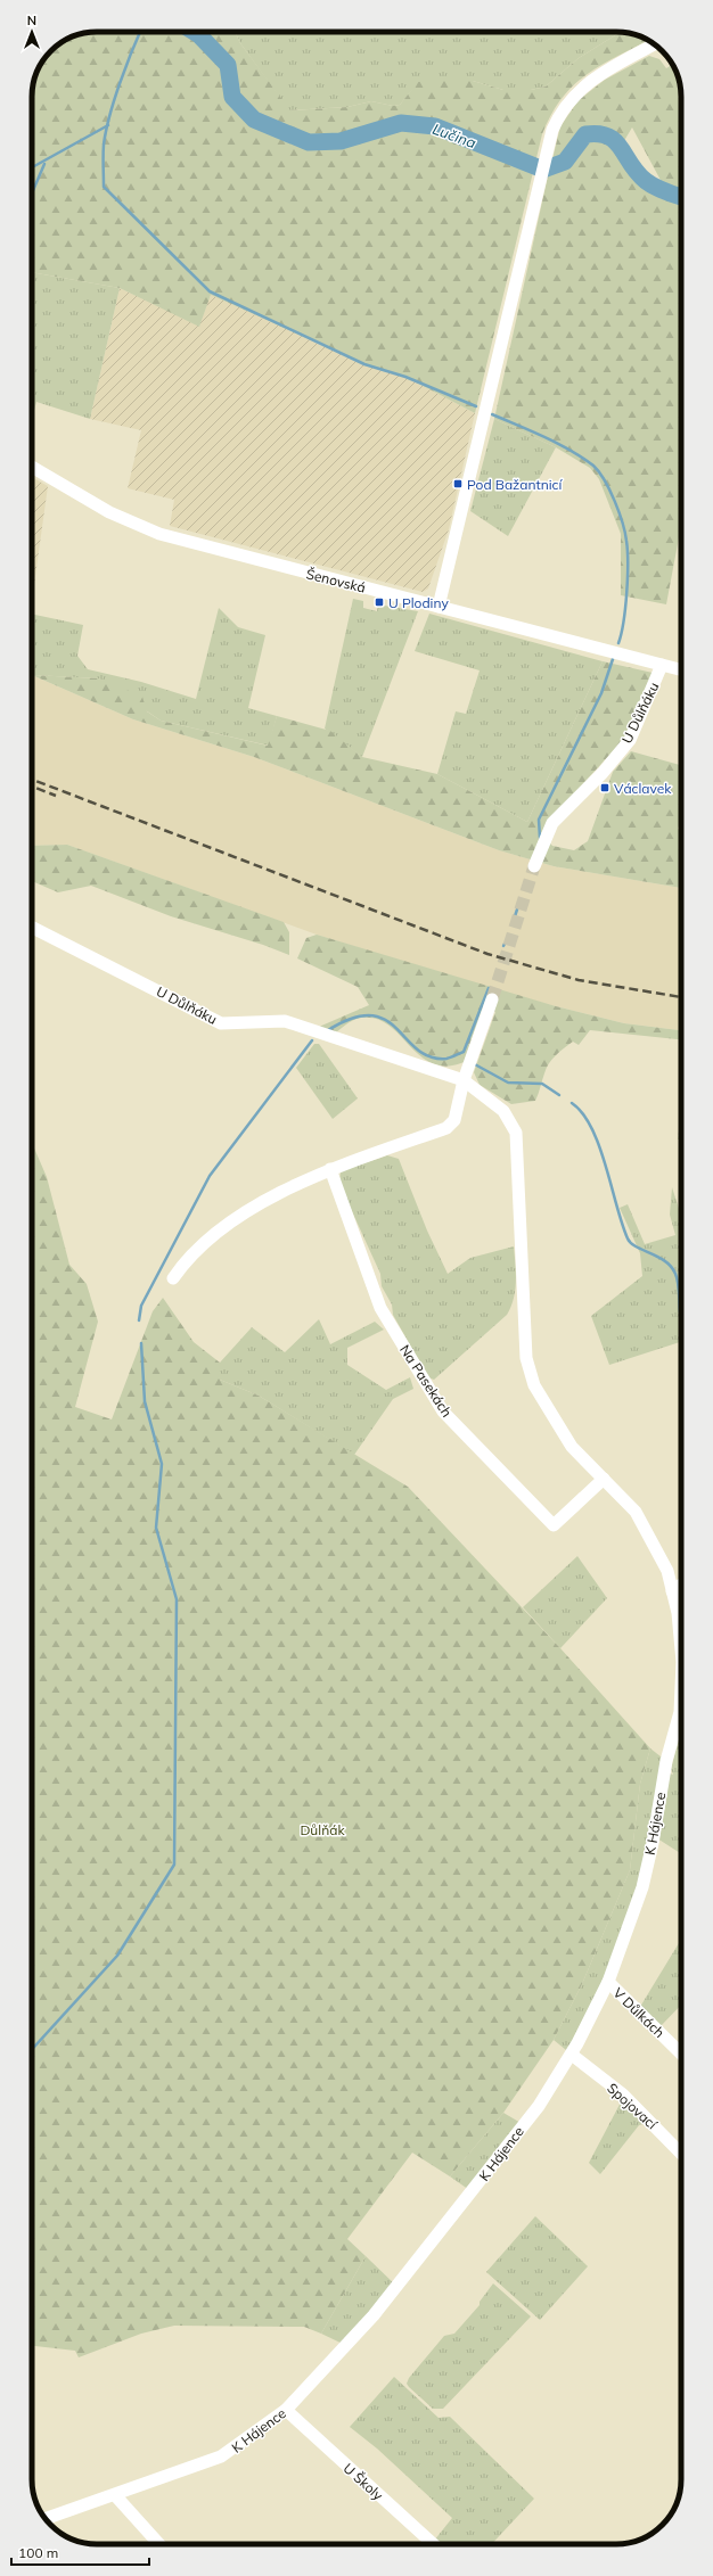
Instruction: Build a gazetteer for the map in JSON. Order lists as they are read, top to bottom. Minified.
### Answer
{"streets":{"street":["Šenovská","U Důlňáku","Na Pasekách","K Hájence","V Důlkách","Spojovací","U Školy"]},"crossings":[["Šenovská","U Důlňáku"],["K Hájence","V Důlkách"],["K Hájence","Spojovací"],["K Hájence","U Školy"]],"water":["Lučina"],"parks":["Důlňák"],"places":{"transit":["Pod Bažantnicí","U Plodiny","Václavek"]},"scale_bar":"100 m","north":"top"}
